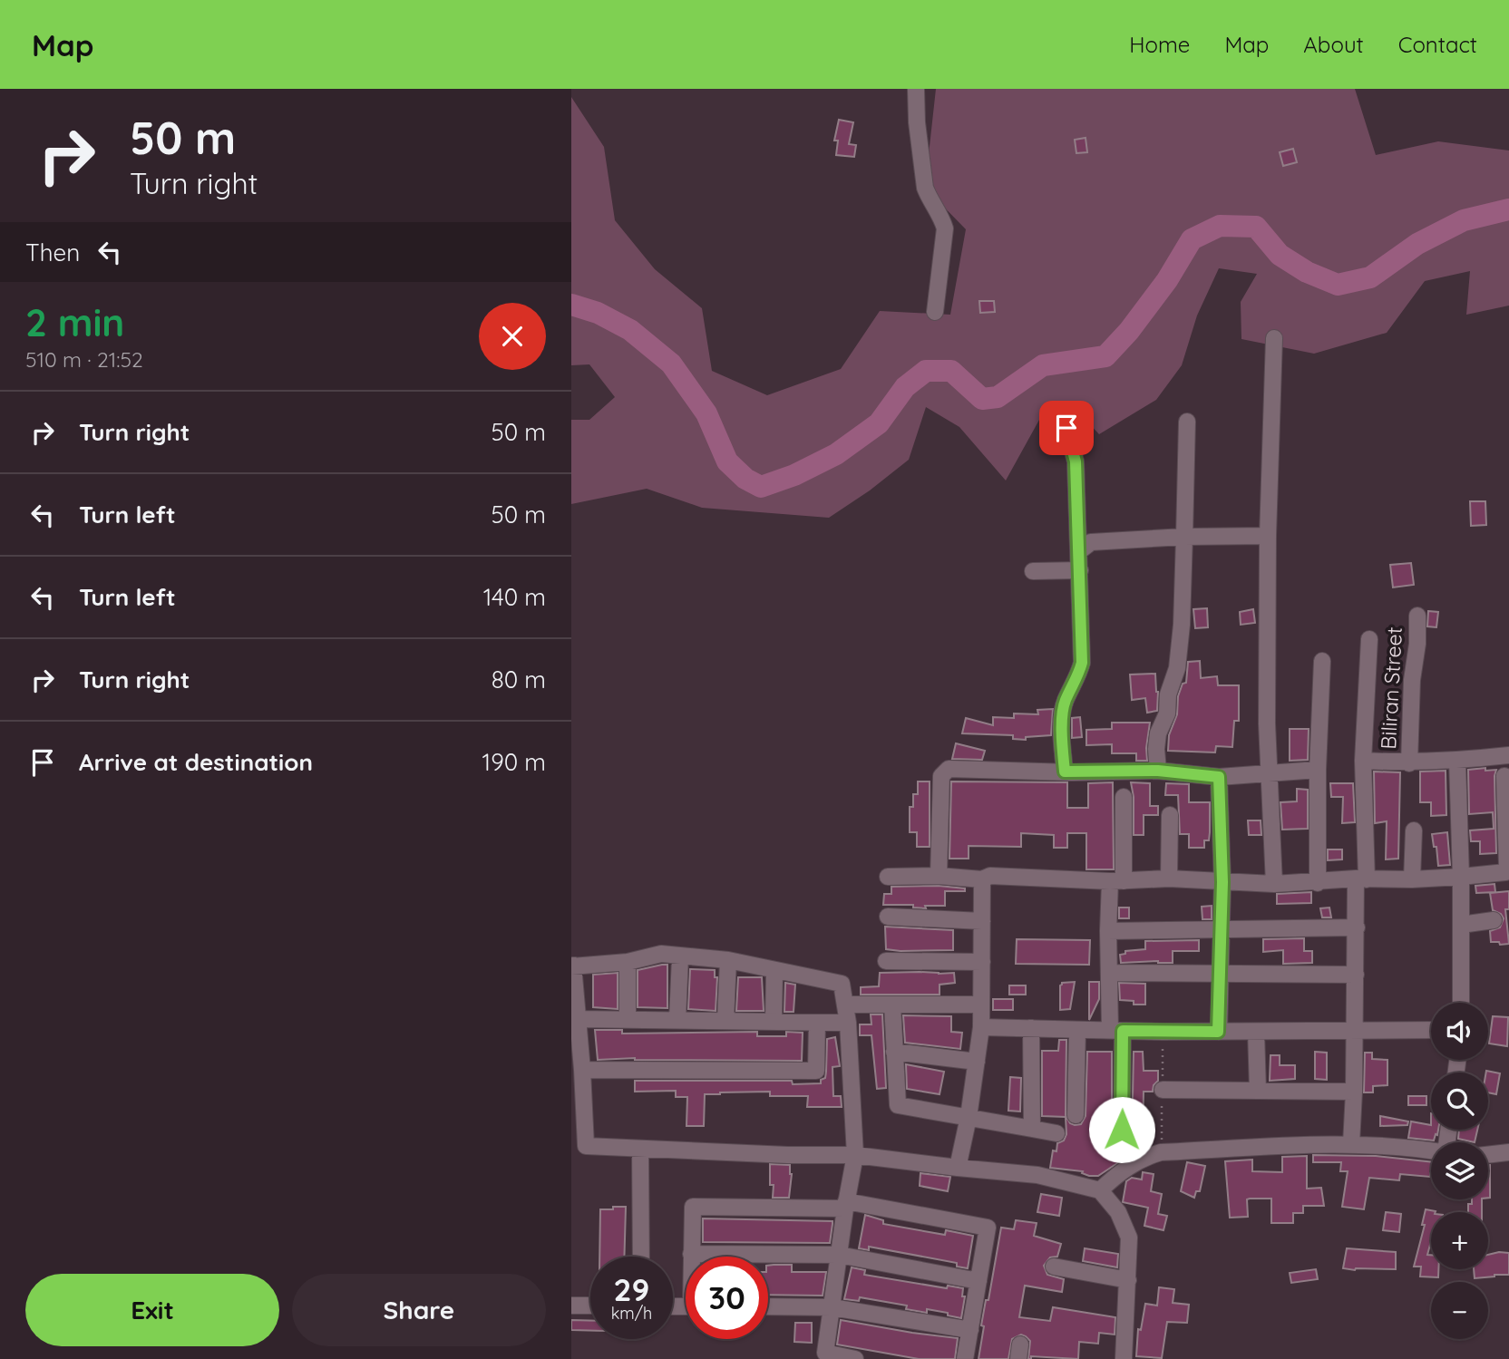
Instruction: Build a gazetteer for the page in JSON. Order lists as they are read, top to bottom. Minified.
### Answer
{"streets":{"street":["Biliran Street"]},"page":{"header":"Map","nav":["Home","Map","About","Contact"],"turn":["50 m","Turn right"],"then":"Then","heading":["2 min","510 m · 21:52"],"list":[{"name":"Turn right","value":"50 m"},{"name":"Turn left","value":"50 m"},{"name":"Turn left","value":"140 m"},{"name":"Turn right","value":"80 m"},{"name":"Arrive at destination","value":"190 m"}],"map_buttons":["+","−"],"speed":"29 km/h","limit":"30","buttons":["Exit","Share"]}}
